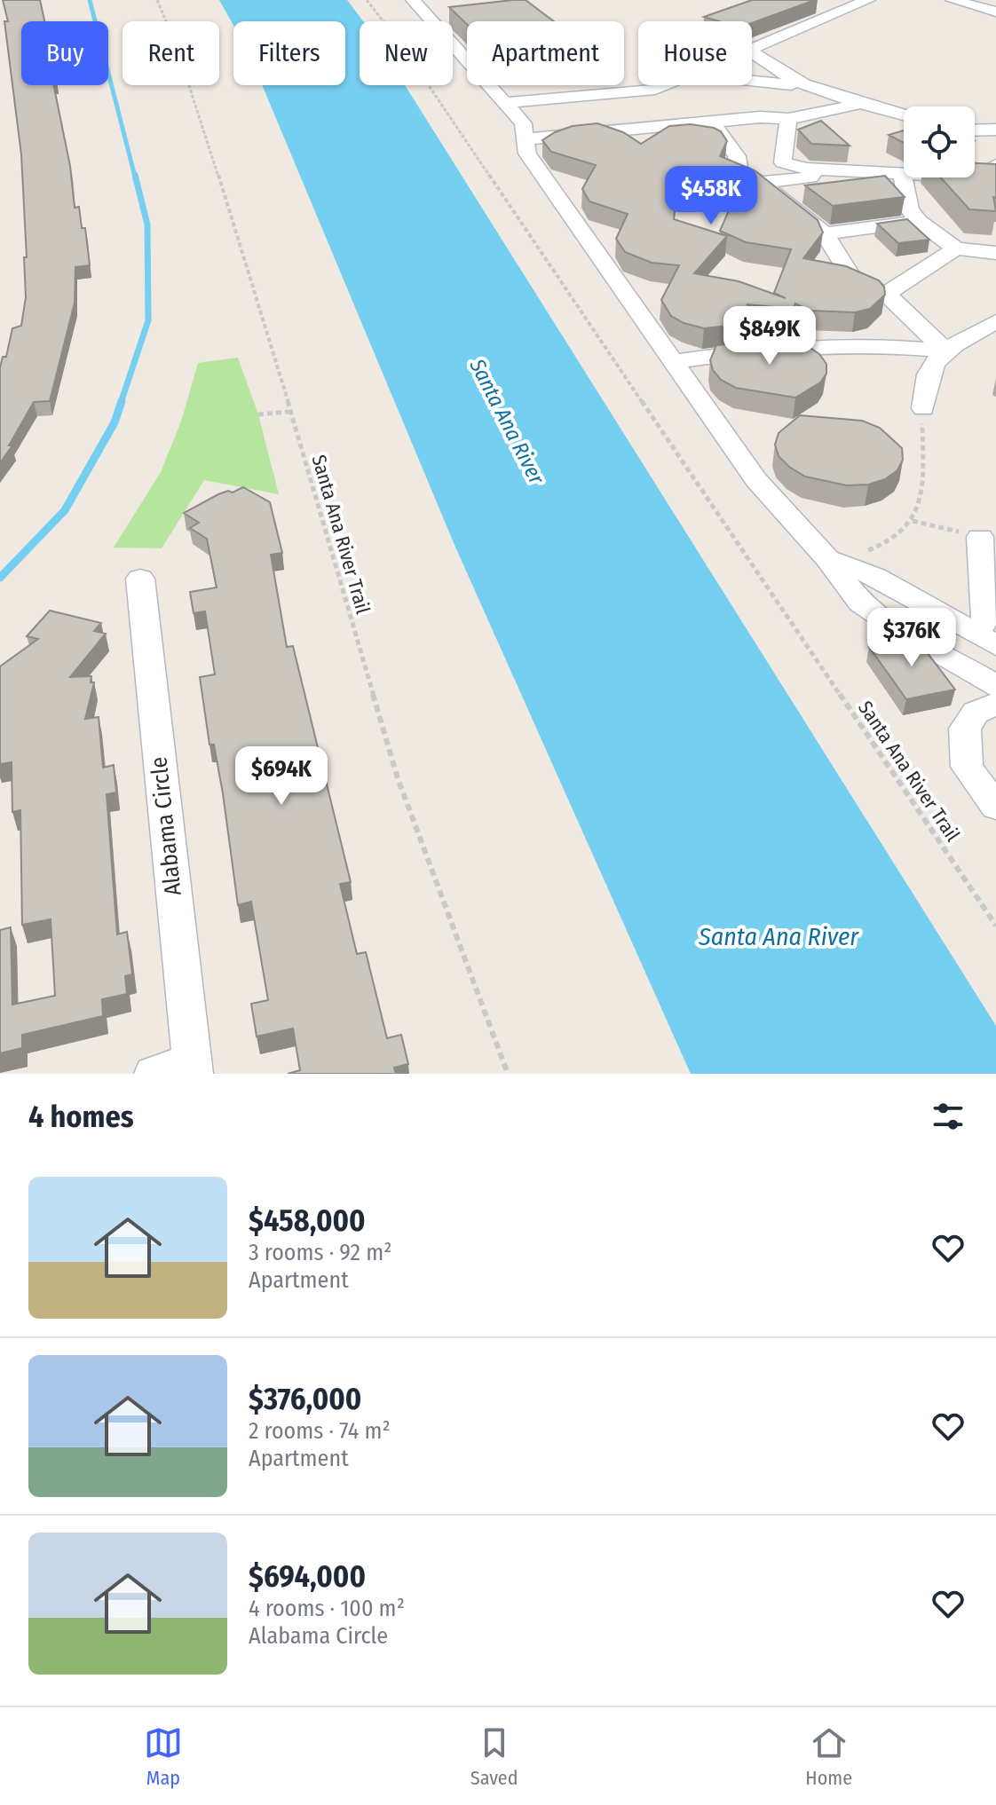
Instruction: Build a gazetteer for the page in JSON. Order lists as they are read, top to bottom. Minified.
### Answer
{"streets":{"street":["Alabama Circle"],"path":["Santa Ana River Trail"]},"water":["Santa Ana River"],"page":{"chip":["Buy","Rent","Filters","New","Apartment","House"],"price":["$458K","$849K","$376K","$694K"],"heading":"4 homes","list":[{"name":"$458,000","note":"3 rooms · 92 m² · Apartment"},{"name":"$376,000","note":"2 rooms · 74 m² · Apartment"},{"name":"$694,000","note":"4 rooms · 100 m² · Alabama Circle"}],"tabs":["Map","Saved","Home"]}}
